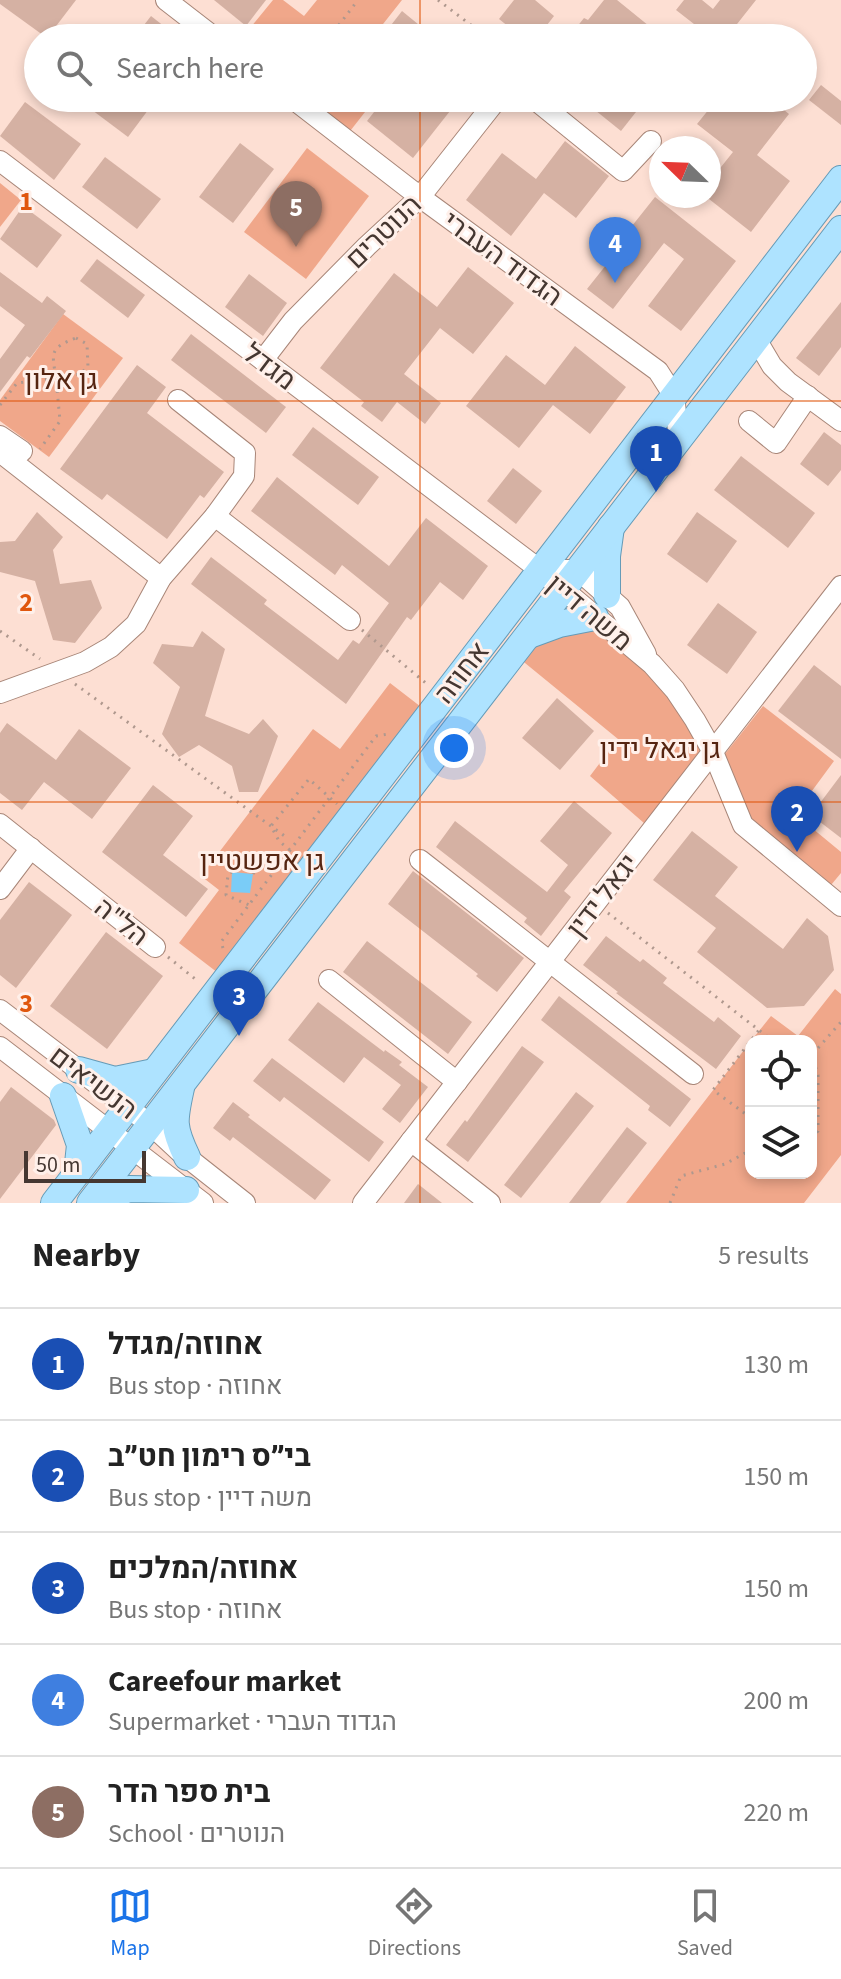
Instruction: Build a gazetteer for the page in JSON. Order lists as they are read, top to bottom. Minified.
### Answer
{"streets":{"main road":["אחוזה"],"street":["הנוטרים","הגדוד העברי","מגדל","משה דיין","יגאל ידין","הל\"ה","הנשיאים"]},"crossings":[["הנוטרים","הגדוד העברי"],["הנוטרים","מגדל"],["הגדוד העברי","אחוזה"],["מגדל","משה דיין"],["מגדל","אחוזה"],["משה דיין","אחוזה"],["משה דיין","יגאל ידין"],["אחוזה","הל\"ה"],["אחוזה","הנשיאים"]],"parks":["גן אלון","גן יגאל ידין","גן אפשטיין"],"scale_bar":"50 m","north":"top left","page":{"search":"Search here","pins":["5","4","1","2","3"],"scale":"50 m","heading":["Nearby","5 results"],"list":[{"mark":"1","name":"אחוזה/מגדל","note":"Bus stop · אחוזה","value":"130 m"},{"mark":"2","name":"בי״ס רימון חט״ב","note":"Bus stop · משה דיין","value":"150 m"},{"mark":"3","name":"אחוזה/המלכים","note":"Bus stop · אחוזה","value":"150 m"},{"mark":"4","name":"Careefour market","note":"Supermarket · הגדוד העברי","value":"200 m"},{"mark":"5","name":"בית ספר הדר","note":"School · הנוטרים","value":"220 m"}],"nav":["Map","Directions","Saved"]},"grid":{"rows":["1","2","3"]}}
